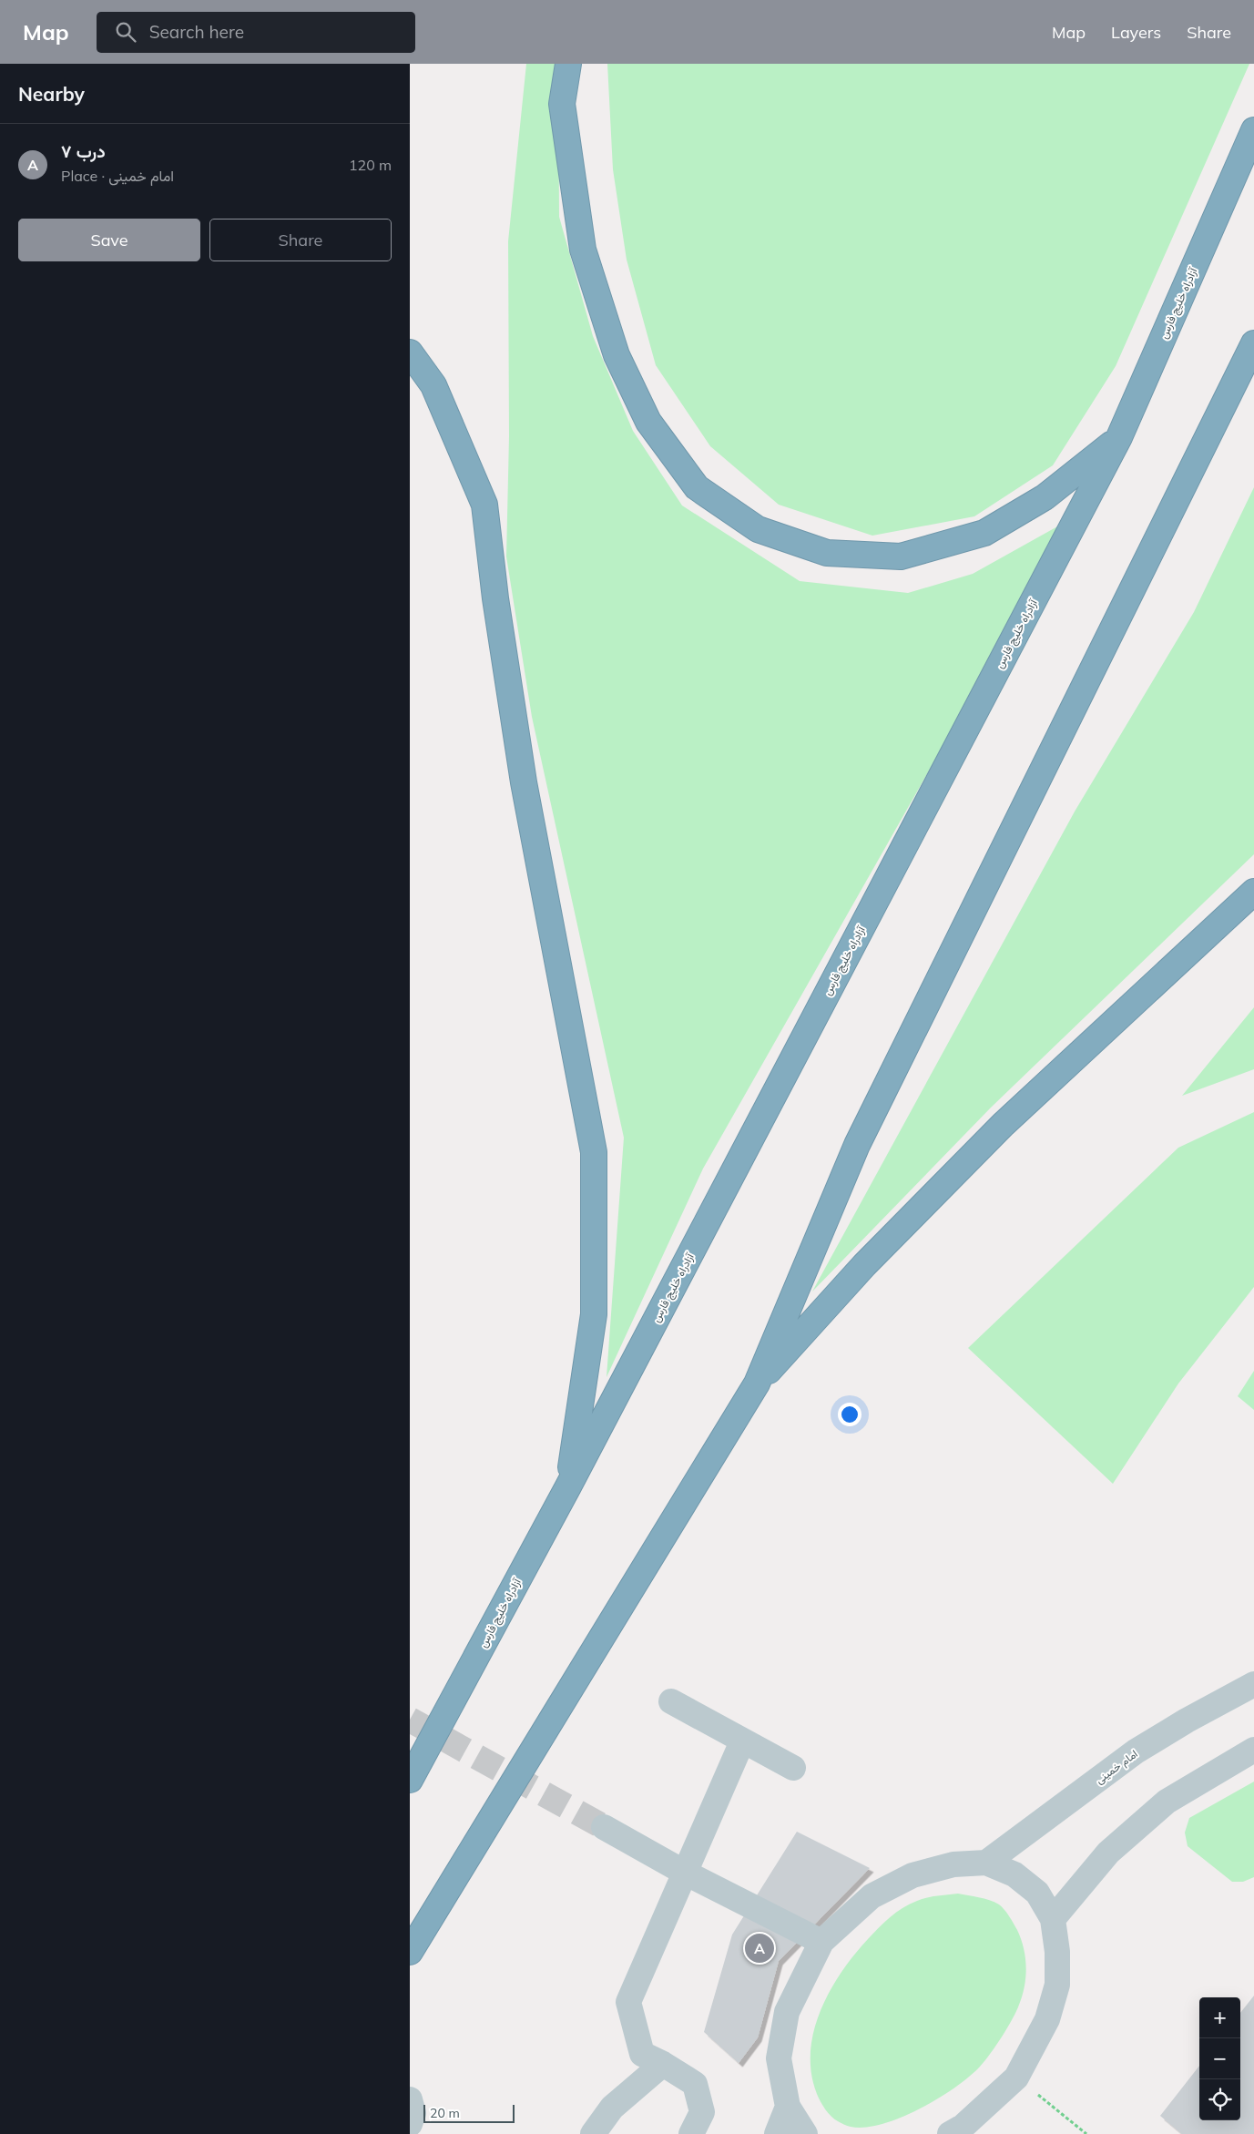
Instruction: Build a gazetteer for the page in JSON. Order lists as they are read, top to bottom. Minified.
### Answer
{"streets":{"highway":["آزادراه خلیج فارس"],"street":["امام خمینی"]},"scale_bar":"20 m","page":{"header":"Map","search":"Search here","nav":["Map","Layers","Share"],"heading":"Nearby","list":[{"mark":"A","name":"درب ۷","note":"Place · امام خمینی","value":"120 m"}],"buttons":["Save","Share"],"pins":"A","map_buttons":["+","−"],"scale":"20 m"}}
